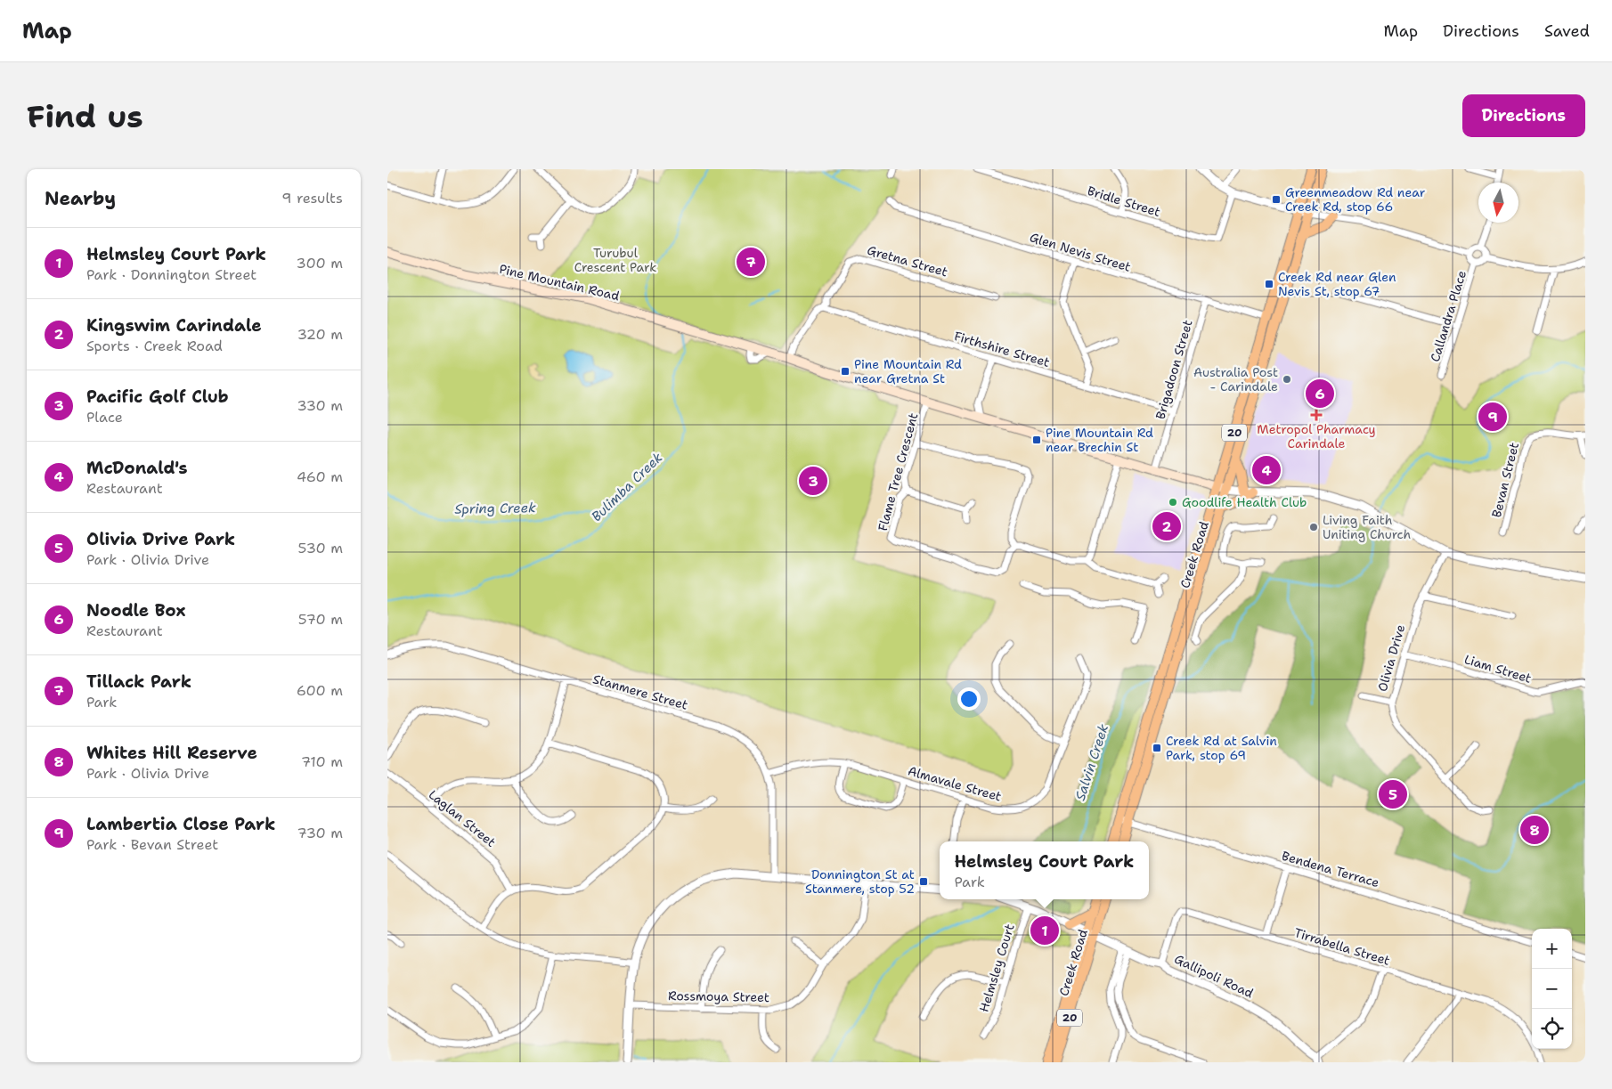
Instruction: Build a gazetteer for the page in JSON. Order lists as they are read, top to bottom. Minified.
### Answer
{"streets":{"main road":["Pine Mountain Road","20","Creek Road"],"street":["Bridle Street","Glen Nevis Street","Gretna Street","Callandra Place","Firthshire Street","Brigadoon Street","Flame Tree Crescent","Bevan Street","Olivia Drive","Liam Street","Stanmere Street","Almavale Street","Laglan Street","Bendena Terrace","Tirrabella Street","Helmsley Court","Gallipoli Road","Rossmoya Street"]},"crossings":[["Glen Nevis Street","Brigadoon Street"],["Glen Nevis Street","Creek Road"],["Gretna Street","Pine Mountain Road"],["Gretna Street","Firthshire Street"],["Pine Mountain Road","Brigadoon Street"],["Pine Mountain Road","Flame Tree Crescent"],["Pine Mountain Road","Creek Road"],["Pine Mountain Road","Olivia Drive"],["Firthshire Street","Brigadoon Street"],["Creek Road","Bendena Terrace"],["Creek Road","Gallipoli Road"],["Olivia Drive","Liam Street"],["Stanmere Street","Almavale Street"],["Tirrabella Street","Gallipoli Road"],["Helmsley Court","Gallipoli Road"]],"water":["Bulimba Creek","Spring Creek","Salvin Creek"],"parks":["Turubul Crescent Park"],"places":{"transit":["Greenmeadow Rd near Creek Rd, stop 66","Creek Rd near Glen Nevis St, stop 67","Pine Mountain Rd near Gretna St","Pine Mountain Rd near Brechin St","Creek Rd at Salvin Park, stop 69","Donnington St at Stanmere, stop 52"],"other":["Australia Post - Carindale","Goodlife Health Club","Living Faith Uniting Church"],"health":["Metropol Pharmacy Carindale"]},"north":"bottom","page":{"header":"Map","nav":["Map","Directions","Saved"],"buttons":"Directions","title":"Find us","heading":["Nearby","9 results"],"list":[{"mark":"1","name":"Helmsley Court Park","note":"Park · Donnington Street","value":"300 m"},{"mark":"2","name":"Kingswim Carindale","note":"Sports · Creek Road","value":"320 m"},{"mark":"3","name":"Pacific Golf Club","note":"Place","value":"330 m"},{"mark":"4","name":"McDonald's","note":"Restaurant","value":"460 m"},{"mark":"5","name":"Olivia Drive Park","note":"Park · Olivia Drive","value":"530 m"},{"mark":"6","name":"Noodle Box","note":"Restaurant","value":"570 m"},{"mark":"7","name":"Tillack Park","note":"Park","value":"600 m"},{"mark":"8","name":"Whites Hill Reserve","note":"Park · Olivia Drive","value":"710 m"},{"mark":"9","name":"Lambertia Close Park","note":"Park · Bevan Street","value":"730 m"}],"pins":["7","6","9","4","3","2","5","8","1"],"popup":["Helmsley Court Park","Park"],"map_buttons":["+","−"]}}
